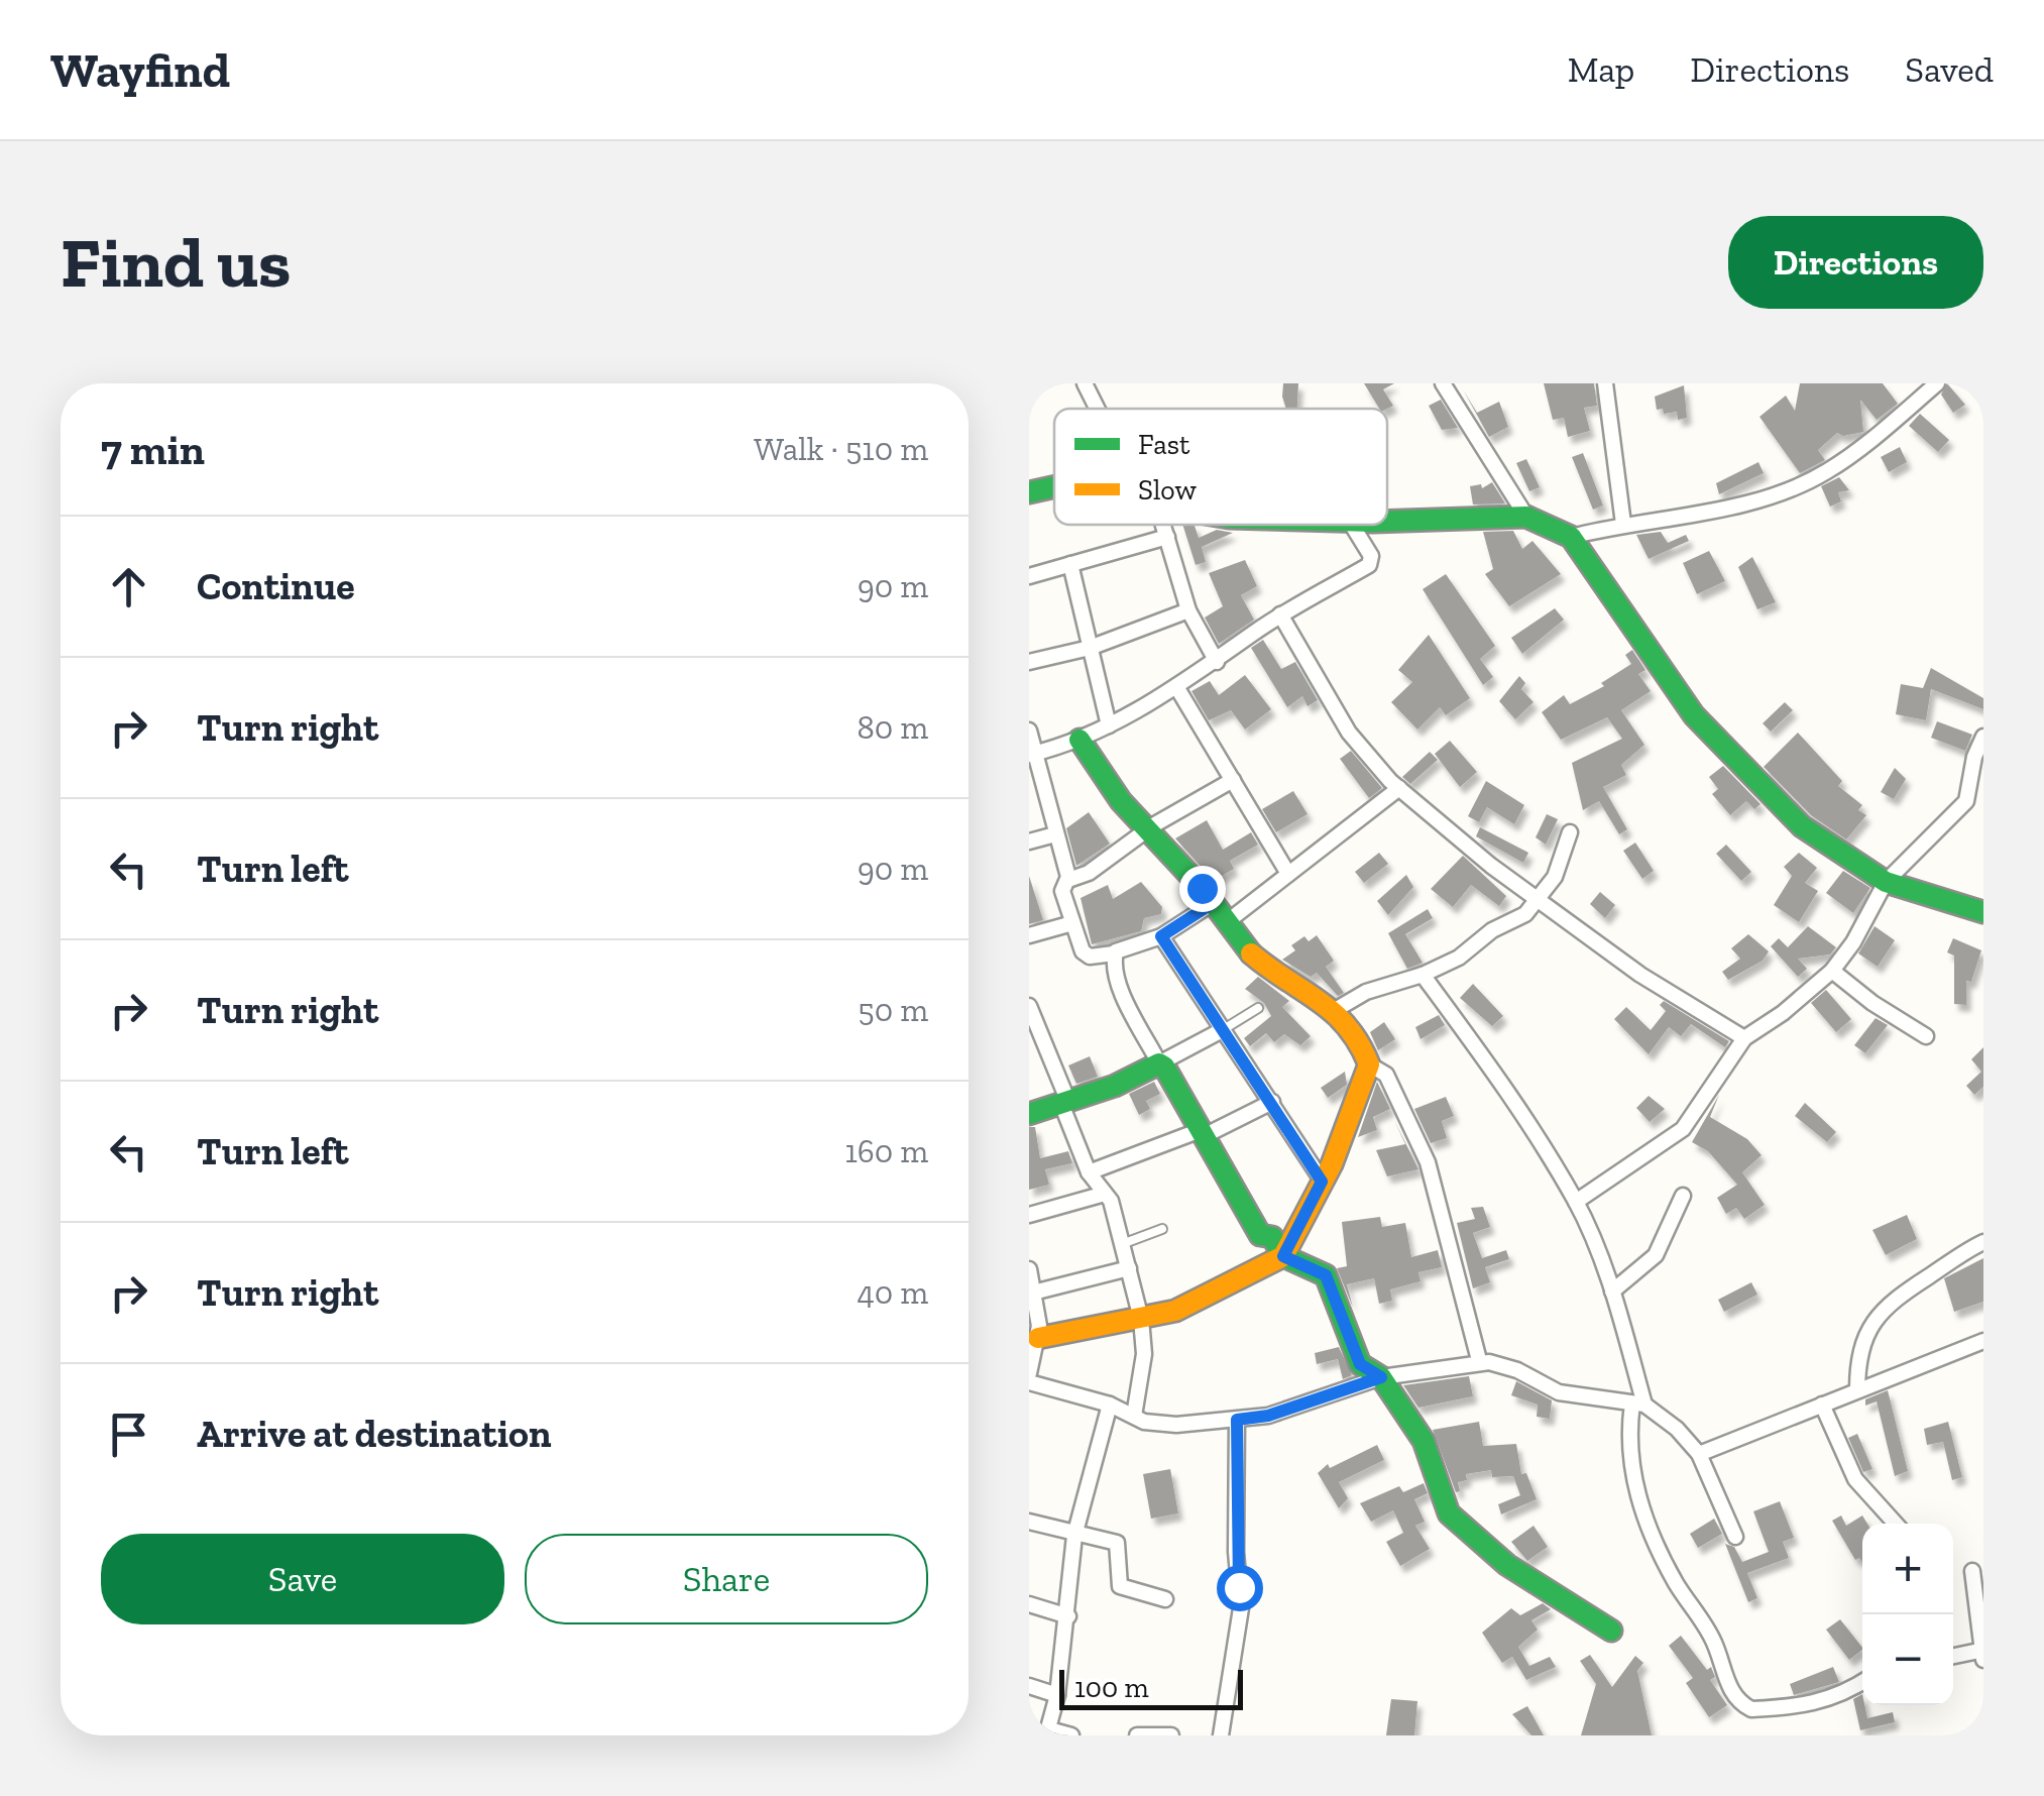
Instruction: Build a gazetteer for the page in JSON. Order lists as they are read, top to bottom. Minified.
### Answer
{"legend":["Fast","Slow"],"scale_bar":"100 m","page":{"header":"Wayfind","nav":["Map","Directions","Saved"],"buttons":["Directions",["Save","Share"]],"title":"Find us","heading":["7 min","Walk · 510 m"],"list":[["Continue","90 m"],["Turn right","80 m"],["Turn left","90 m"],["Turn right","50 m"],["Turn left","160 m"],["Turn right","40 m"],"Arrive at destination"],"map_buttons":["+","−"],"scale":"100 m"}}
